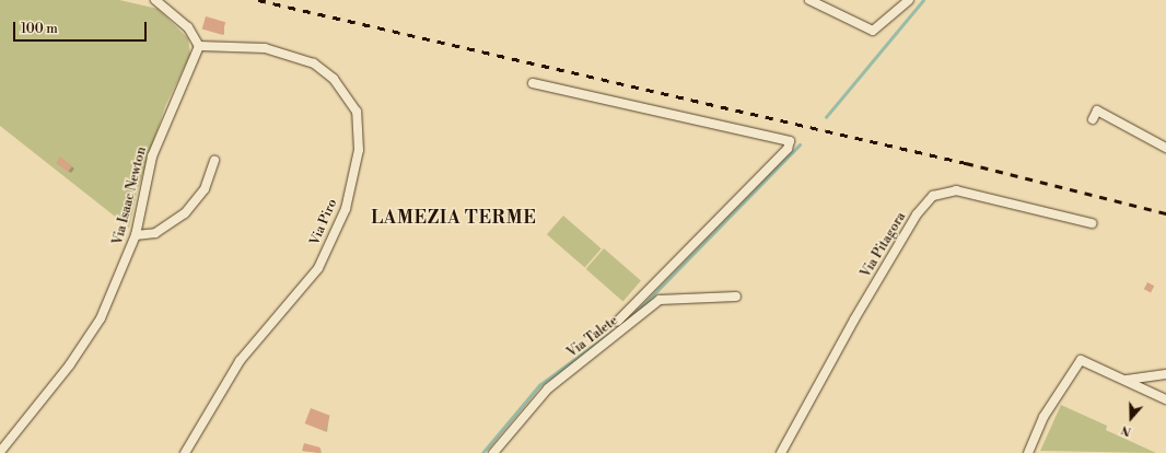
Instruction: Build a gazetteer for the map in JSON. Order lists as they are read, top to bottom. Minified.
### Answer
{"streets":{"street":["Via Isaac Newton","Via Piro","Via Pitagora","Via Talete"]},"crossings":[["Via Isaac Newton","Via Piro"]],"districts":["LAMEZIA TERME"],"scale_bar":"100 m","north":"bottom"}
